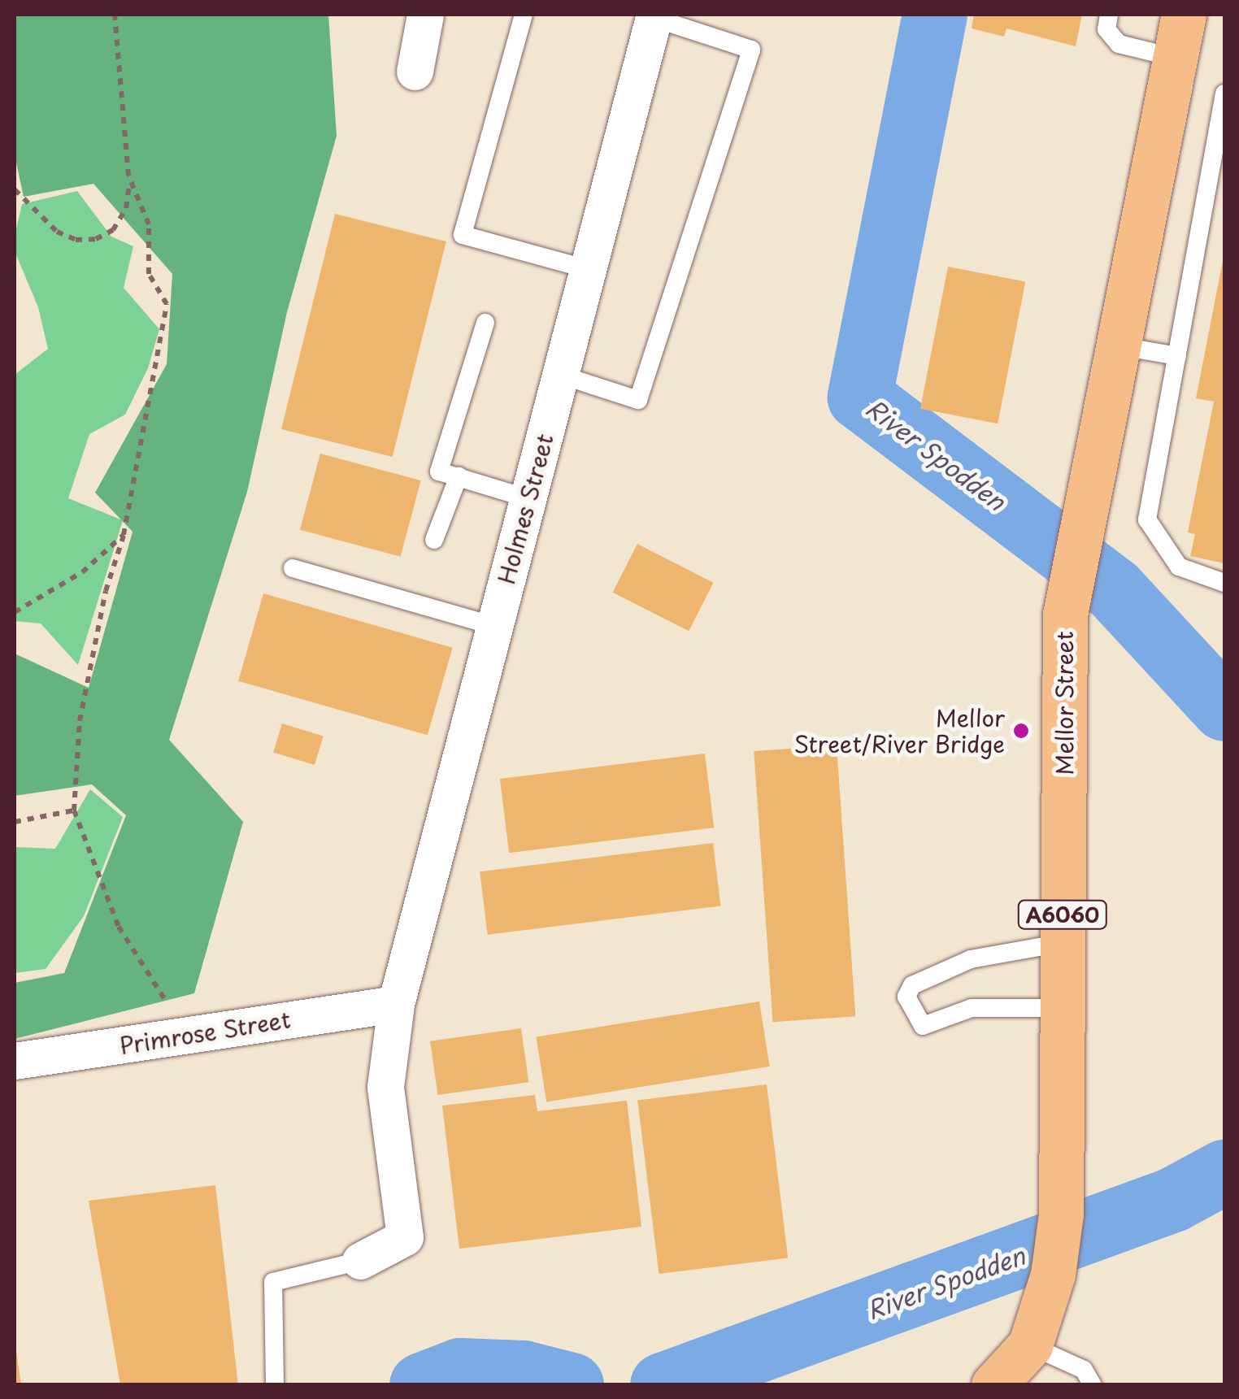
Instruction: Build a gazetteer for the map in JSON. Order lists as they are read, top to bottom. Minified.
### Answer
{"streets":{"main road":["Mellor Street","A6060"],"street":["Holmes Street","Primrose Street"]},"crossings":[["Holmes Street","Primrose Street"]],"water":["River Spodden"],"places":["Mellor Street/River Bridge"]}
